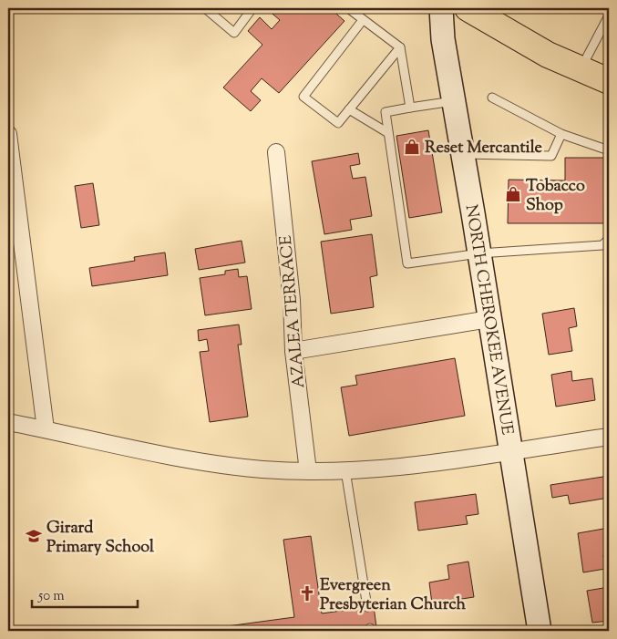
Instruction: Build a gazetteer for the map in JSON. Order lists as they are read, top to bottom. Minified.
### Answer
{"streets":{"street":["AZALEA TERRACE","NORTH CHEROKEE AVENUE"]},"places":{"shop":["Reset Mercantile","Tobacco Shop"],"school or university":["Girard Primary School"],"church":["Evergreen Presbyterian Church"]},"scale_bar":"50 m"}
